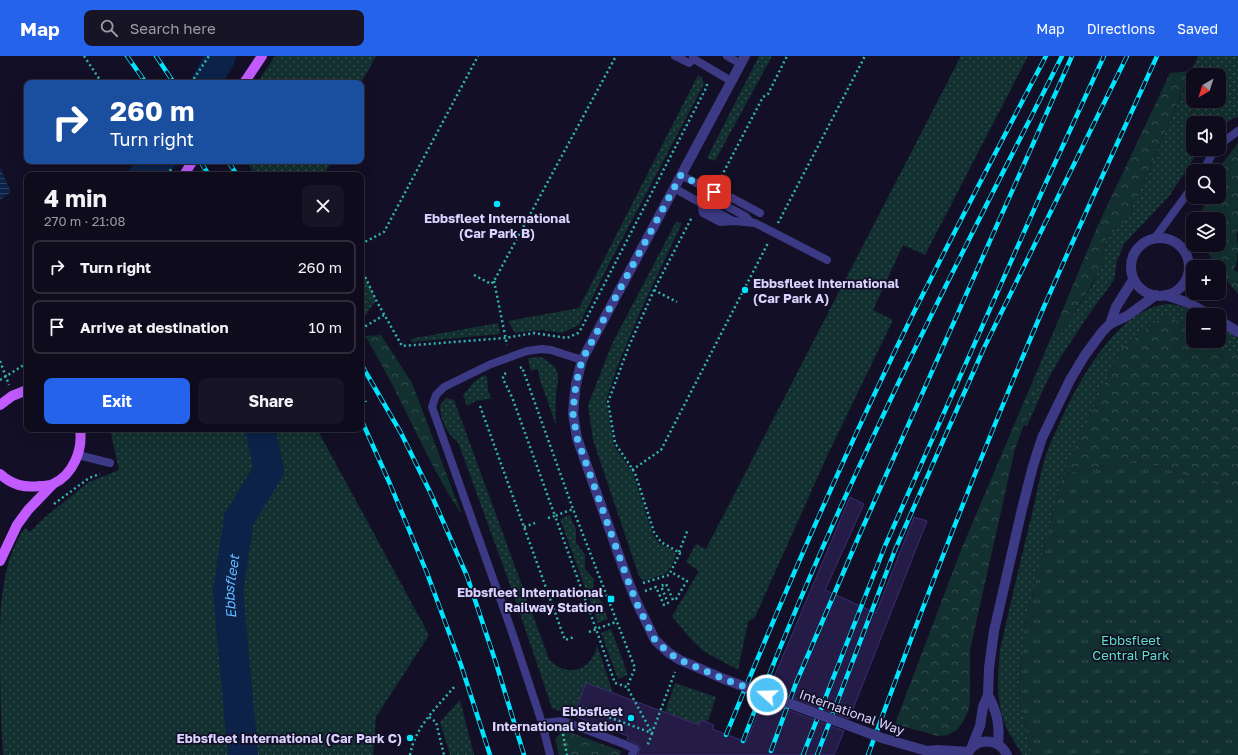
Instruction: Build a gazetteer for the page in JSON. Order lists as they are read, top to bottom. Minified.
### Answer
{"streets":{"street":["International Way"]},"water":["Ebbsfleet"],"parks":["Ebbsfleet Central Park"],"places":{"other":["Ebbsfleet International (Car Park B)","Ebbsfleet International (Car Park A)","Ebbsfleet International Station","Ebbsfleet International (Car Park C)"],"transit":["Ebbsfleet International Railway Station"]},"north":"bottom left","page":{"header":"Map","search":"Search here","nav":["Map","Directions","Saved"],"map_buttons":["+","−"],"turn":["260 m","Turn right"],"heading":["4 min","270 m · 21:08"],"list":[{"name":"Turn right","value":"260 m"},{"name":"Arrive at destination","value":"10 m"}],"buttons":["Exit","Share"]}}
